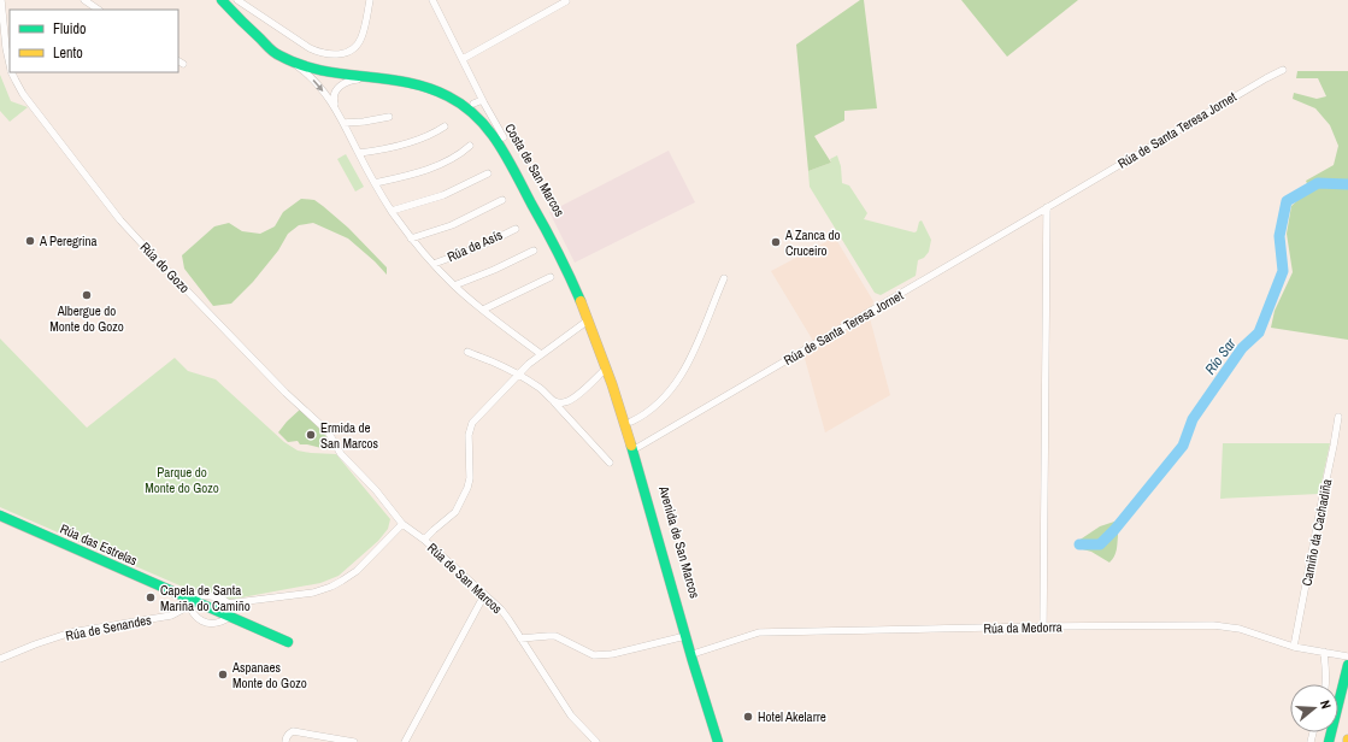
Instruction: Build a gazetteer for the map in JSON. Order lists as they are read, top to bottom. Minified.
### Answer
{"streets":{"main road":["Costa de San Marcos","Avenida de San Marcos","Rúa das Estrelas"],"street":["Rúa de Santa Teresa Jornet","Rúa de Asís","Rúa do Gozo","Camiño da Cachadiña","Rúa de San Marcos","Rúa de Senandes","Rúa da Medorra"]},"crossings":[["Rúa de Santa Teresa Jornet","Avenida de San Marcos"],["Costa de San Marcos","Avenida de San Marcos"],["Rúa do Gozo","Rúa de San Marcos"],["Camiño da Cachadiña","Rúa da Medorra"],["Avenida de San Marcos","Rúa da Medorra"],["Rúa das Estrelas","Rúa de Senandes"]],"water":["Río Sar"],"parks":["Parque do Monte do Gozo"],"places":["A Peregrina","A Zanca do Cruceiro","Albergue do Monte do Gozo","Ermida de San Marcos","Capela de Santa Mariña do Camiño","Aspanaes Monte do Gozo","Hotel Akelarre"],"legend":["Fluido","Lento"],"north":"right"}
